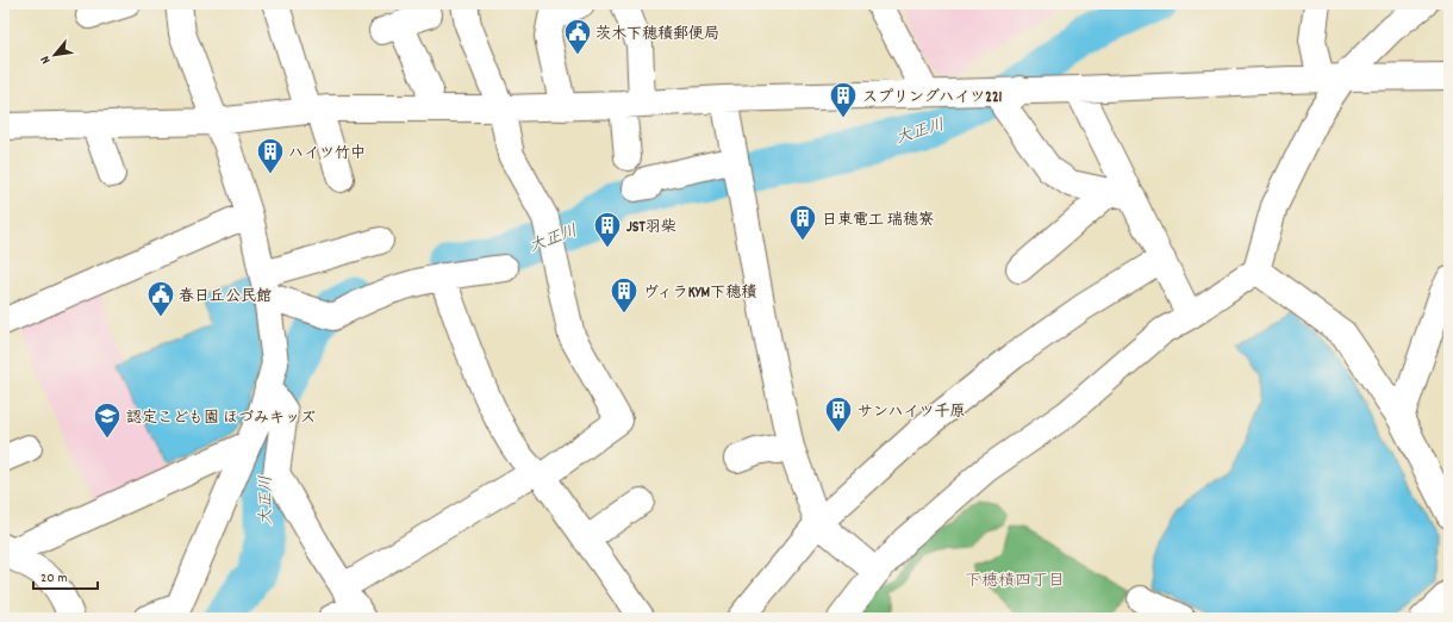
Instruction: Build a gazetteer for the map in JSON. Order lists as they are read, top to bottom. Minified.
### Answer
{"districts":["下穂積四丁目"],"water":["大正川"],"places":{"public building":["茨木下穂積郵便局","春日丘公民館"],"building":["スプリングハイツ221","ハイツ竹中","日東電工 瑞穂寮","JST羽柴","ヴィラKYM下穂積","サンハイツ千原"],"school or university":["認定こども園 ほづみキッズ"]},"scale_bar":"20 m","north":"bottom left"}
